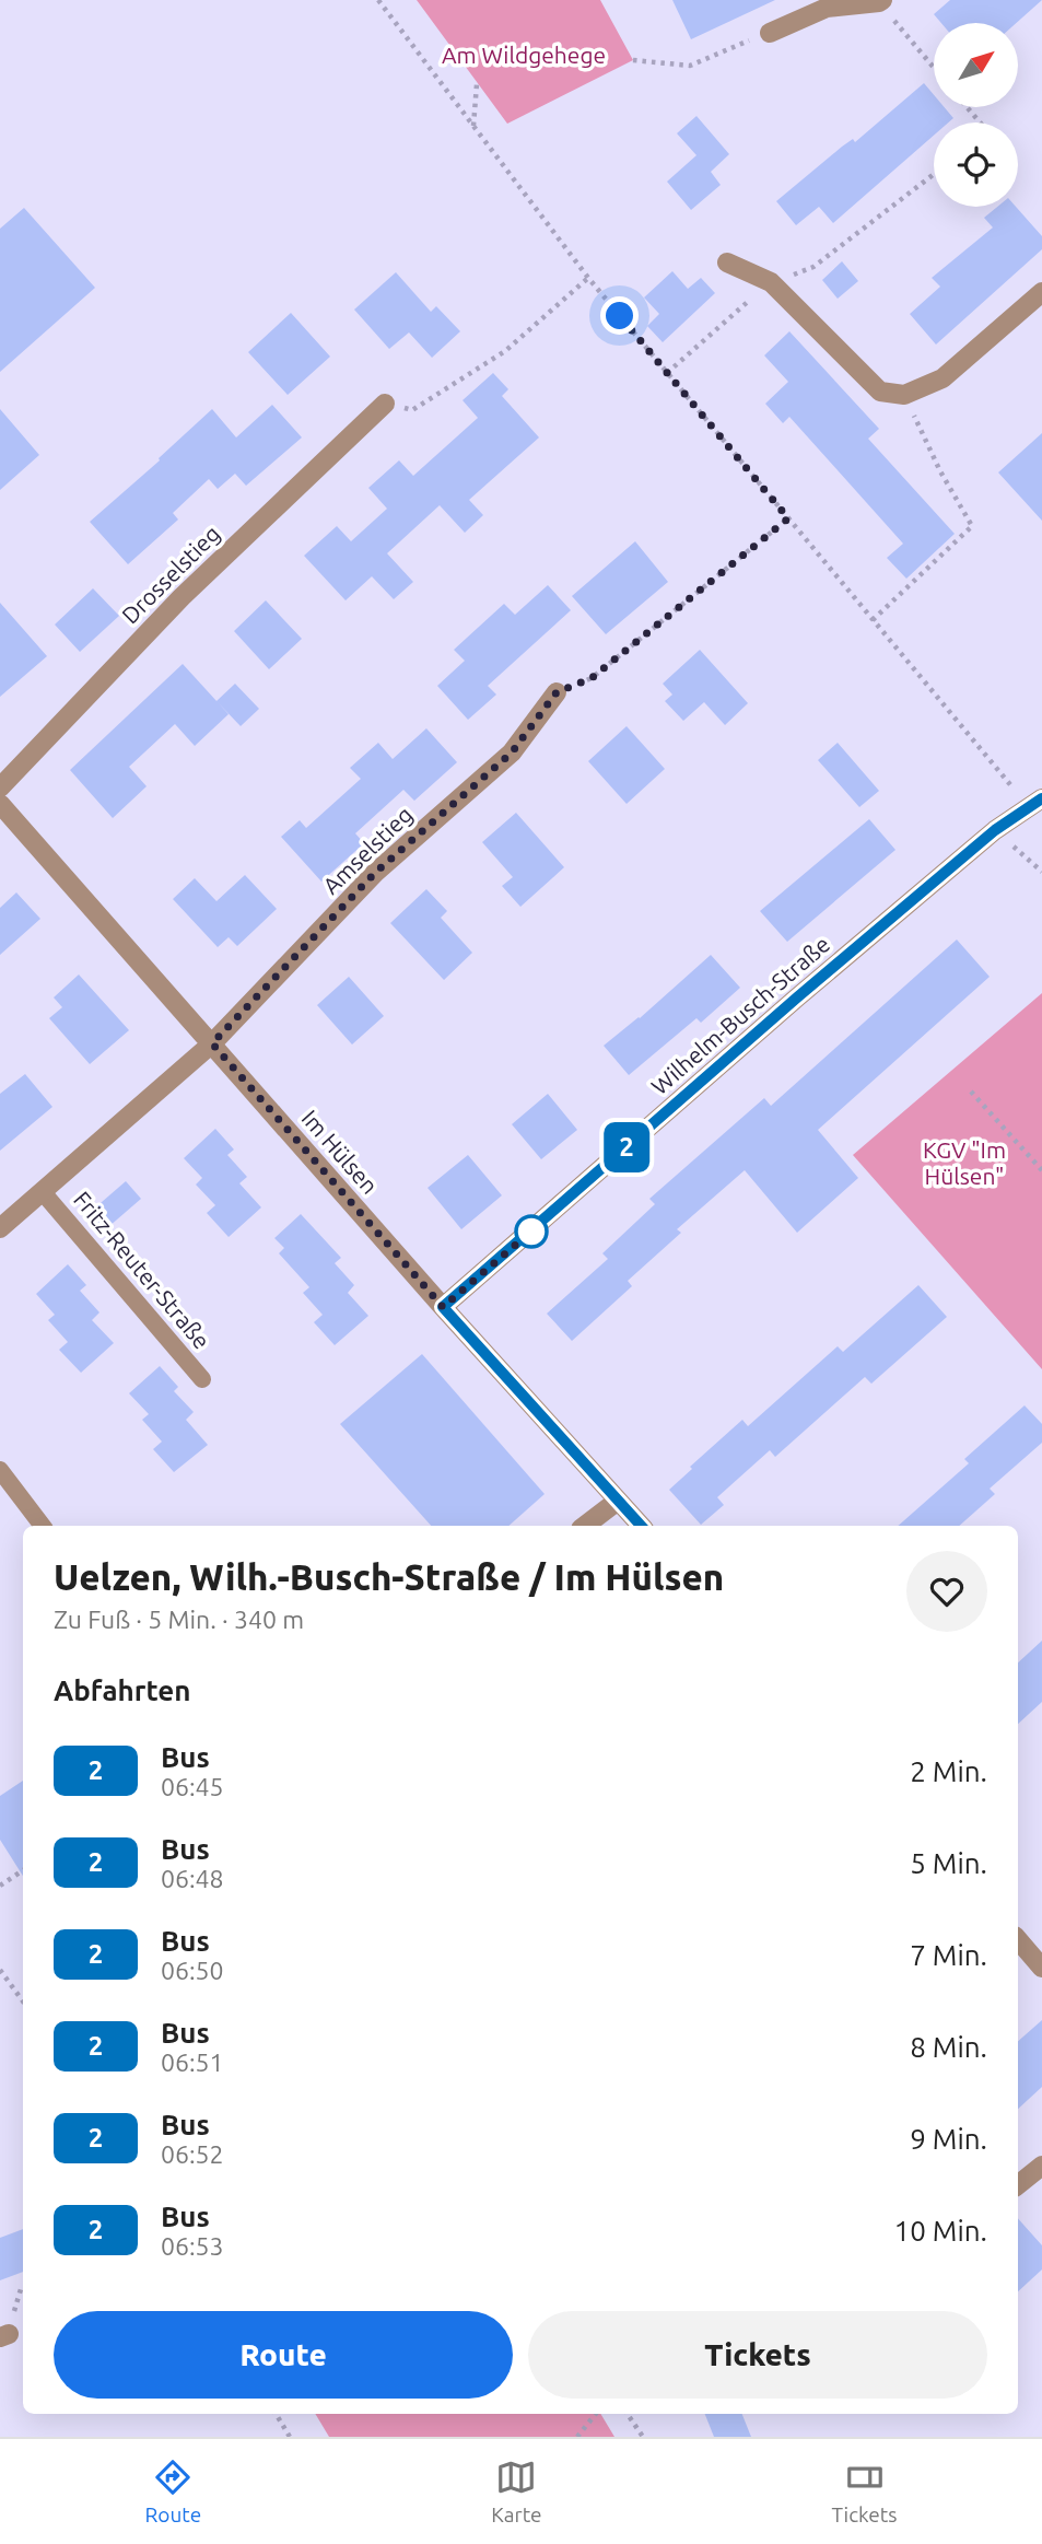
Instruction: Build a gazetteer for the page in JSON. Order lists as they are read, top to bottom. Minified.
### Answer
{"streets":{"street":["Drosselstieg","Amselstieg","Wilhelm-Busch-Straße","Im Hülsen","Fritz-Reuter-Straße"]},"crossings":[["Amselstieg","Im Hülsen"],["Amselstieg","Fritz-Reuter-Straße"],["Wilhelm-Busch-Straße","Im Hülsen"],["Im Hülsen","Fritz-Reuter-Straße"]],"parks":["Am Wildgehege","KGV \"Im Hülsen\""],"lines":["bus line 2"],"north":"top right","page":{"on_map":"2","heading":[["Uelzen, Wilh.-Busch-Straße / Im Hülsen","Zu Fuß · 5 Min. · 340 m"],"Abfahrten"],"list":[{"mark":"2","name":"Bus","note":"06:45","value":"2 Min."},{"mark":"2","name":"Bus","note":"06:48","value":"5 Min."},{"mark":"2","name":"Bus","note":"06:50","value":"7 Min."},{"mark":"2","name":"Bus","note":"06:51","value":"8 Min."},{"mark":"2","name":"Bus","note":"06:52","value":"9 Min."},{"mark":"2","name":"Bus","note":"06:53","value":"10 Min."}],"buttons":["Route","Tickets"],"tabs":["Route","Karte","Tickets"]}}
